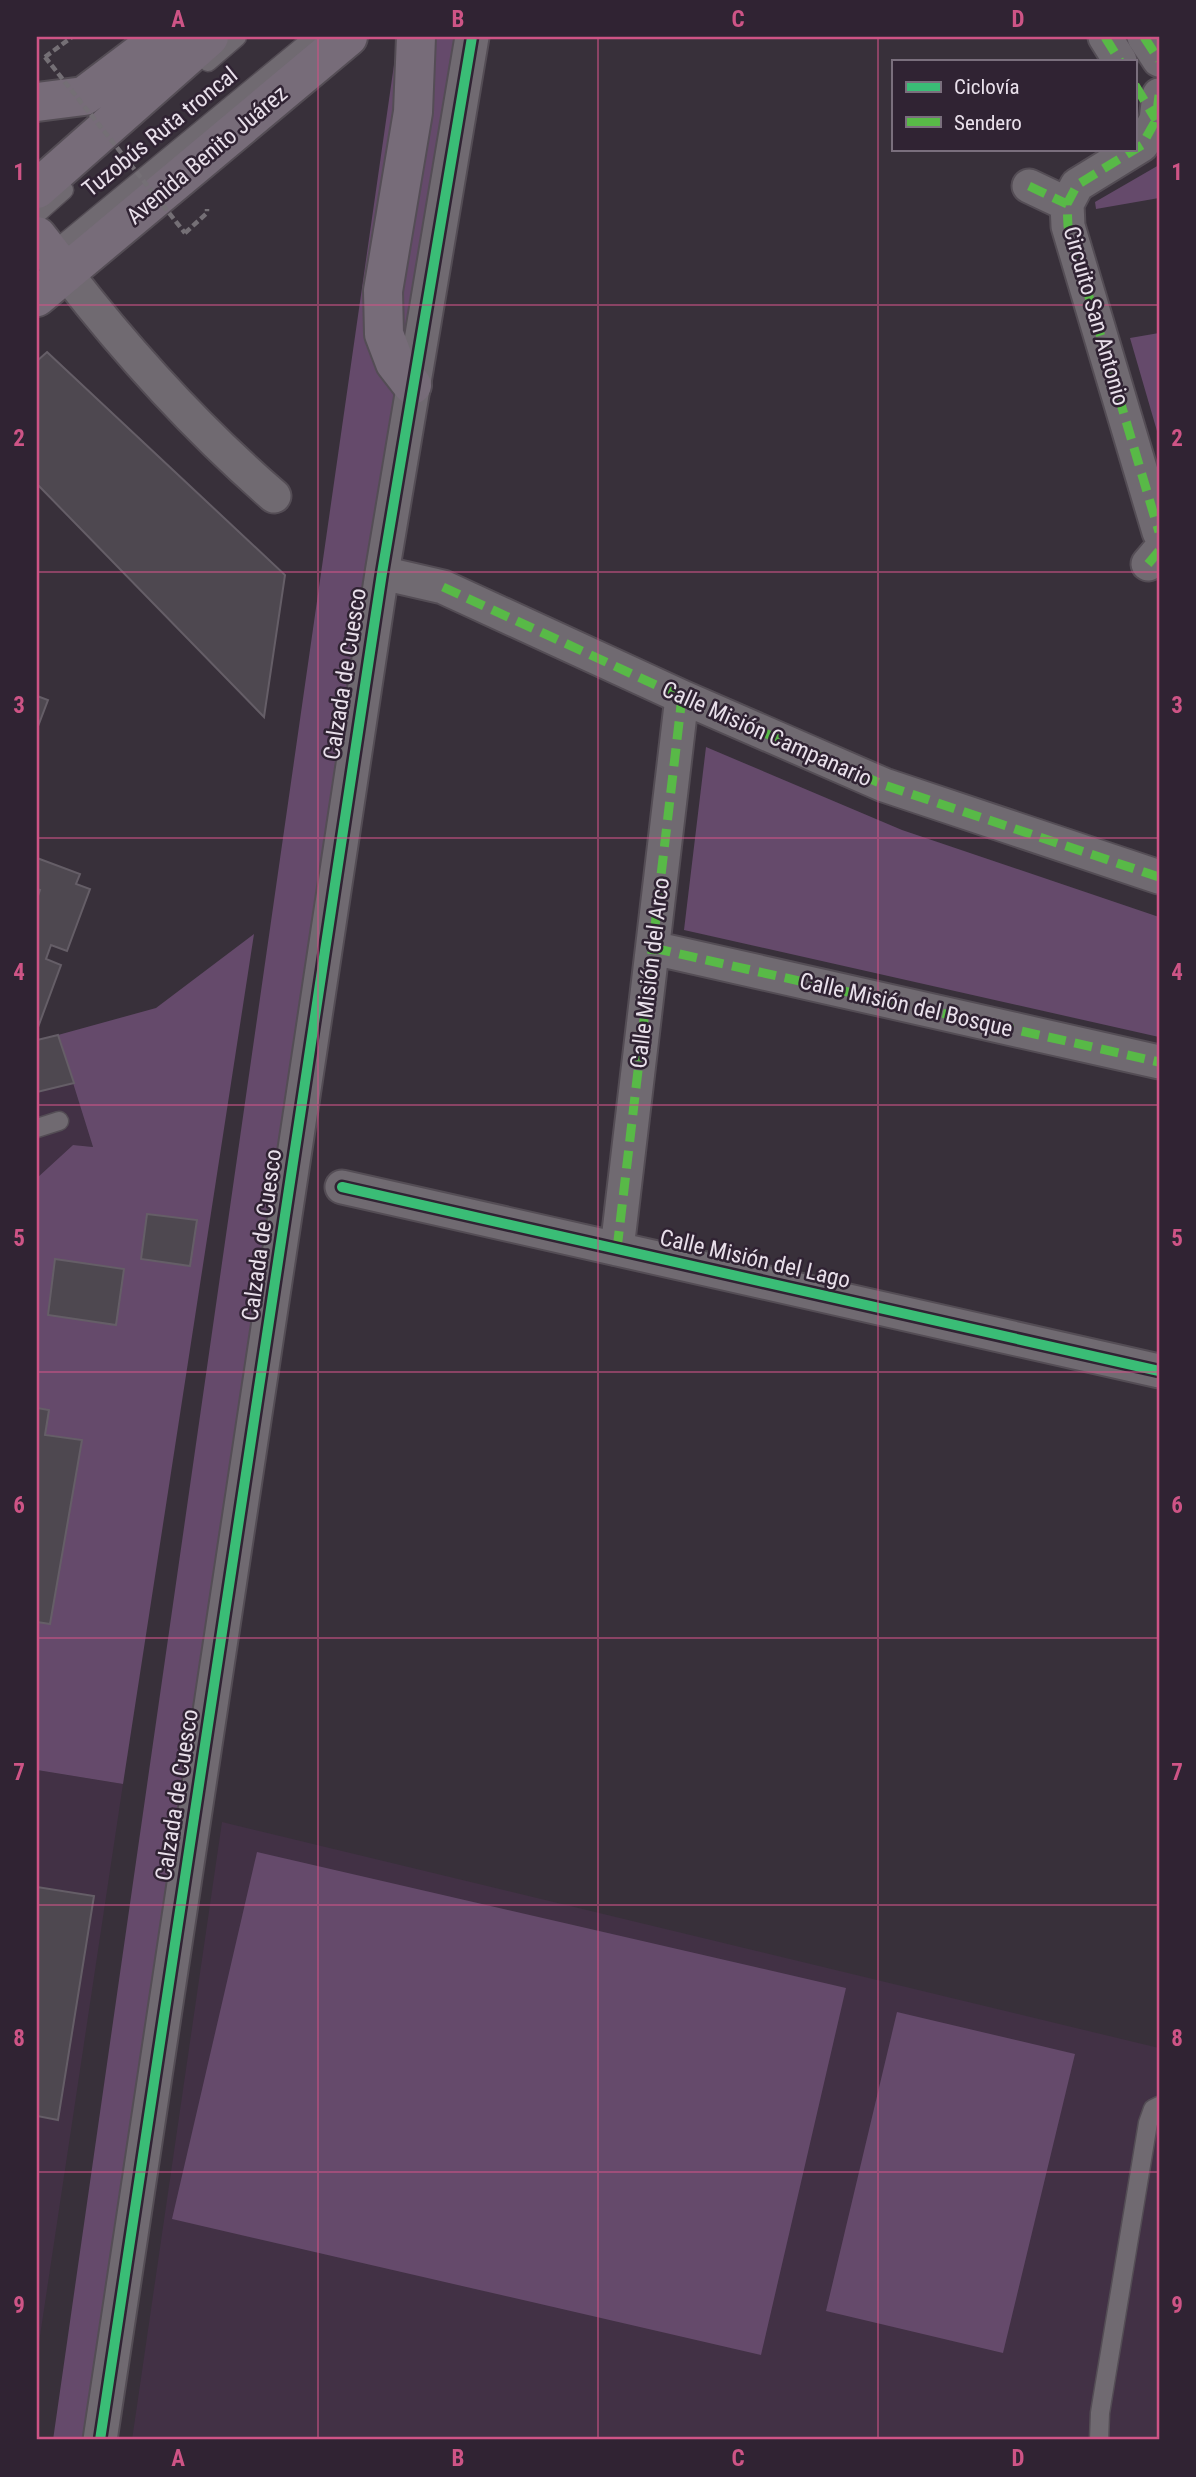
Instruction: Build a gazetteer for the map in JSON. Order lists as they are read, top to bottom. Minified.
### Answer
{"streets":{"main road":["Avenida Benito Juárez"],"street":["Circuito San Antonio","Calzada de Cuesco","Calle Misión Campanario","Calle Misión del Arco","Calle Misión del Bosque","Calle Misión del Lago"],"lane":["Tuzobús Ruta troncal"]},"crossings":[["Tuzobús Ruta troncal","Avenida Benito Juárez"],["Calzada de Cuesco","Calle Misión Campanario"],["Calle Misión Campanario","Calle Misión del Arco"],["Calle Misión del Arco","Calle Misión del Bosque"],["Calle Misión del Arco","Calle Misión del Lago"]],"legend":["Ciclovía","Sendero"],"grid":{"columns":["A","B","C","D"],"rows":["1","2","3","4","5","6","7","8","9"]}}
